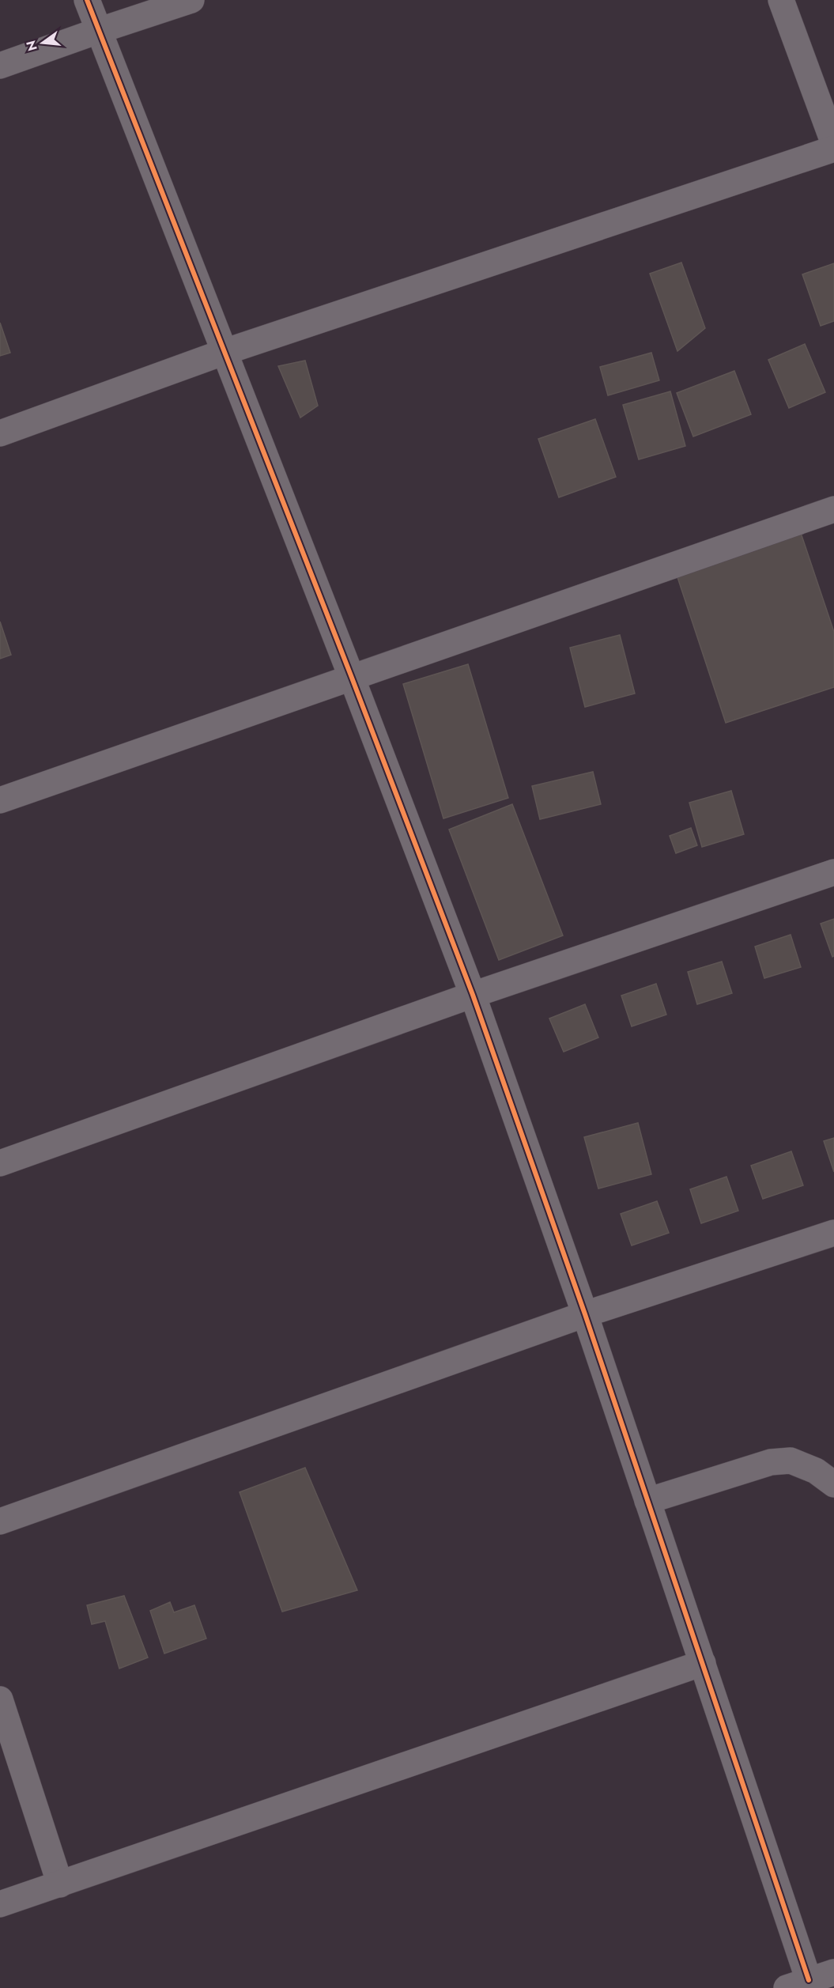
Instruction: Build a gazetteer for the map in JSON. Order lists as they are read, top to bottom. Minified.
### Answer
{"north":"left"}
